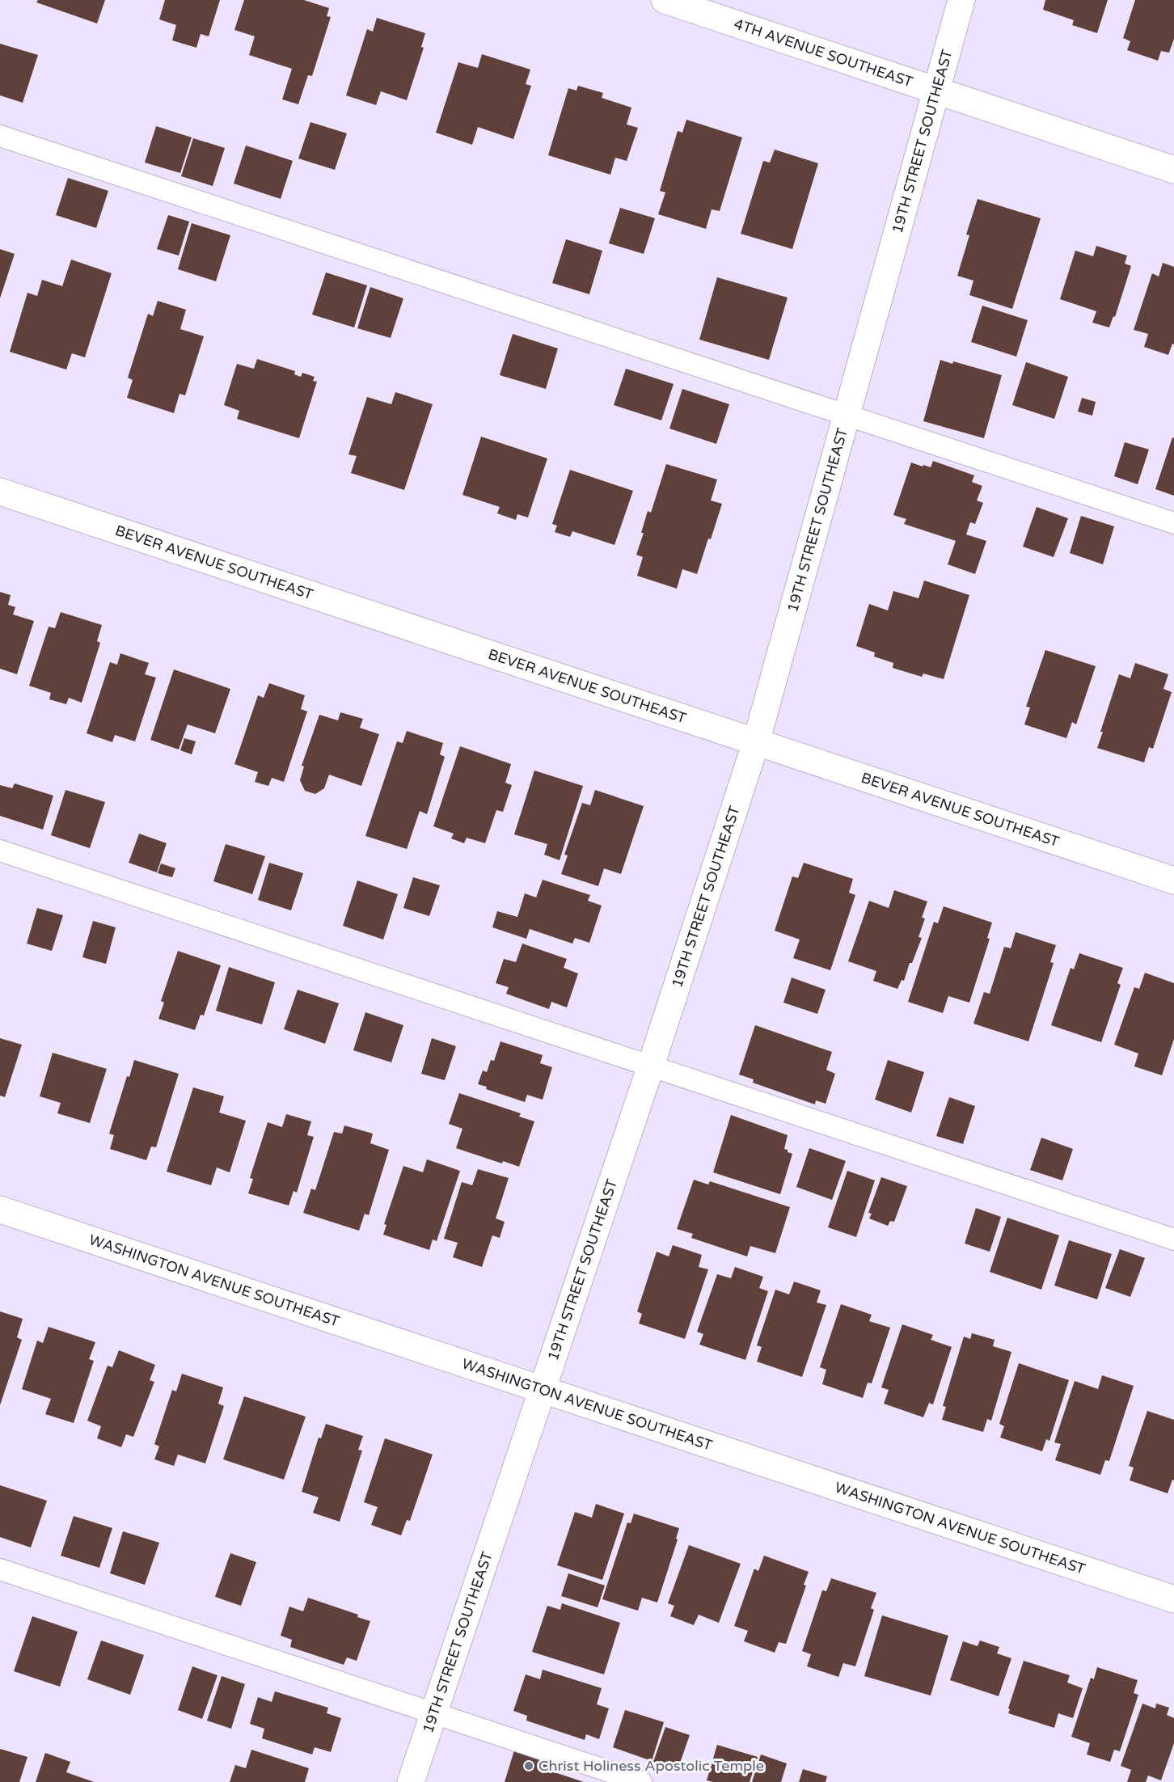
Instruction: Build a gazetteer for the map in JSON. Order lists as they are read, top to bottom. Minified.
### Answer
{"streets":{"street":["4TH AVENUE SOUTHEAST","19TH STREET SOUTHEAST","BEVER AVENUE SOUTHEAST","WASHINGTON AVENUE SOUTHEAST"]},"crossings":[["4TH AVENUE SOUTHEAST","19TH STREET SOUTHEAST"],["19TH STREET SOUTHEAST","BEVER AVENUE SOUTHEAST"],["19TH STREET SOUTHEAST","WASHINGTON AVENUE SOUTHEAST"]],"places":["Christ Holiness Apostolic Temple"]}
